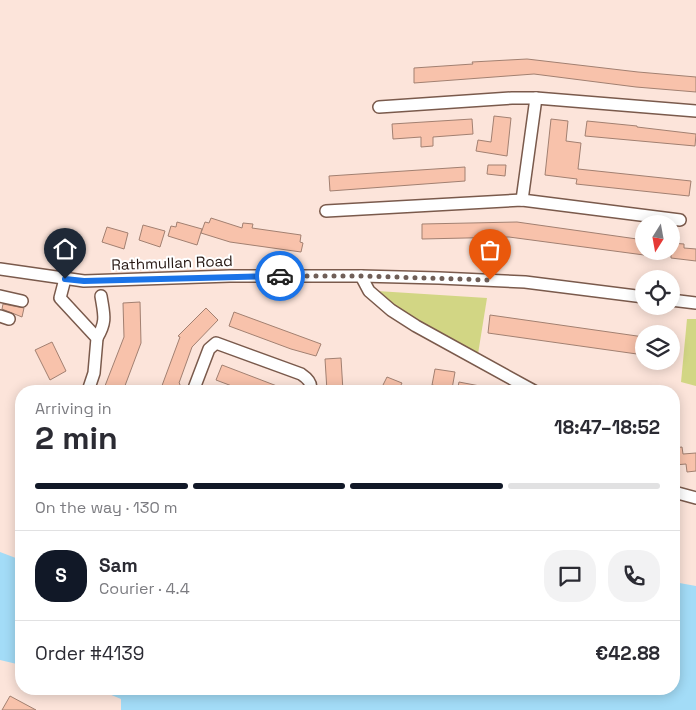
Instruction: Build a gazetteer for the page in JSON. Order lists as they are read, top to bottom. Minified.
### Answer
{"streets":{"street":["Rathmullan Road"]},"north":"bottom","page":{"heading":["2 min","Arriving in","18:47–18:52"],"panel":["Sam","Courier · 4.4","Order #4139","€42.88"],"bar":"On the way · 130 m","round":"S"}}
